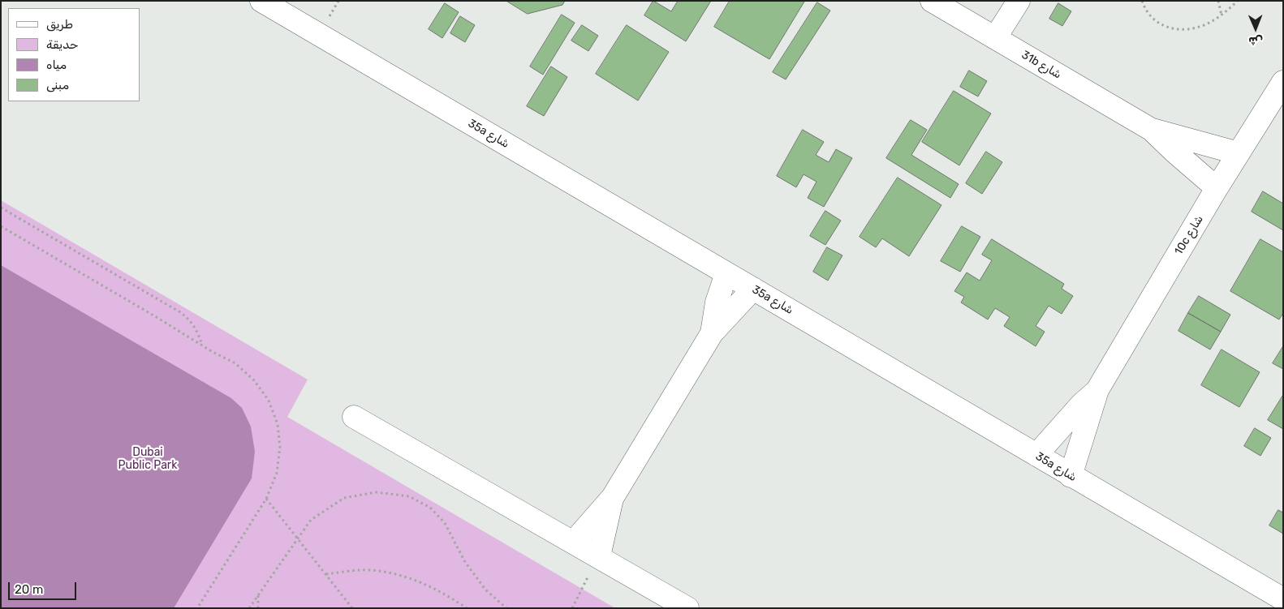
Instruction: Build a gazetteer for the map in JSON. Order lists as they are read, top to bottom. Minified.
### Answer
{"streets":{"street":["31b شارع","35a شارع","10c شارع"]},"crossings":[["31b شارع","10c شارع"],["35a شارع","10c شارع"]],"parks":["Dubai Public Park"],"legend":["طريق","حديقة","مياه","مبنى"],"scale_bar":"20 m","north":"bottom"}
